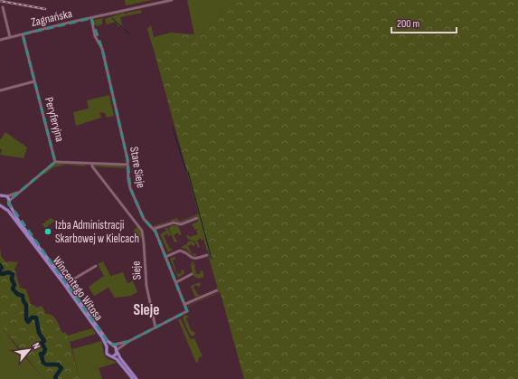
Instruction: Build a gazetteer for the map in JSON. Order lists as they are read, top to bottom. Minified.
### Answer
{"streets":{"main road":["Wincentego Witosa"],"street":["Zagnańska","Peryferyjna","Stare Sieje","Sieje"]},"crossings":[["Zagnańska","Peryferyjna"],["Zagnańska","Stare Sieje"],["Stare Sieje","Sieje"]],"districts":["Sieje"],"places":["Izba Administracji Skarbowej w Kielcach"],"scale_bar":"200 m","north":"top right"}
